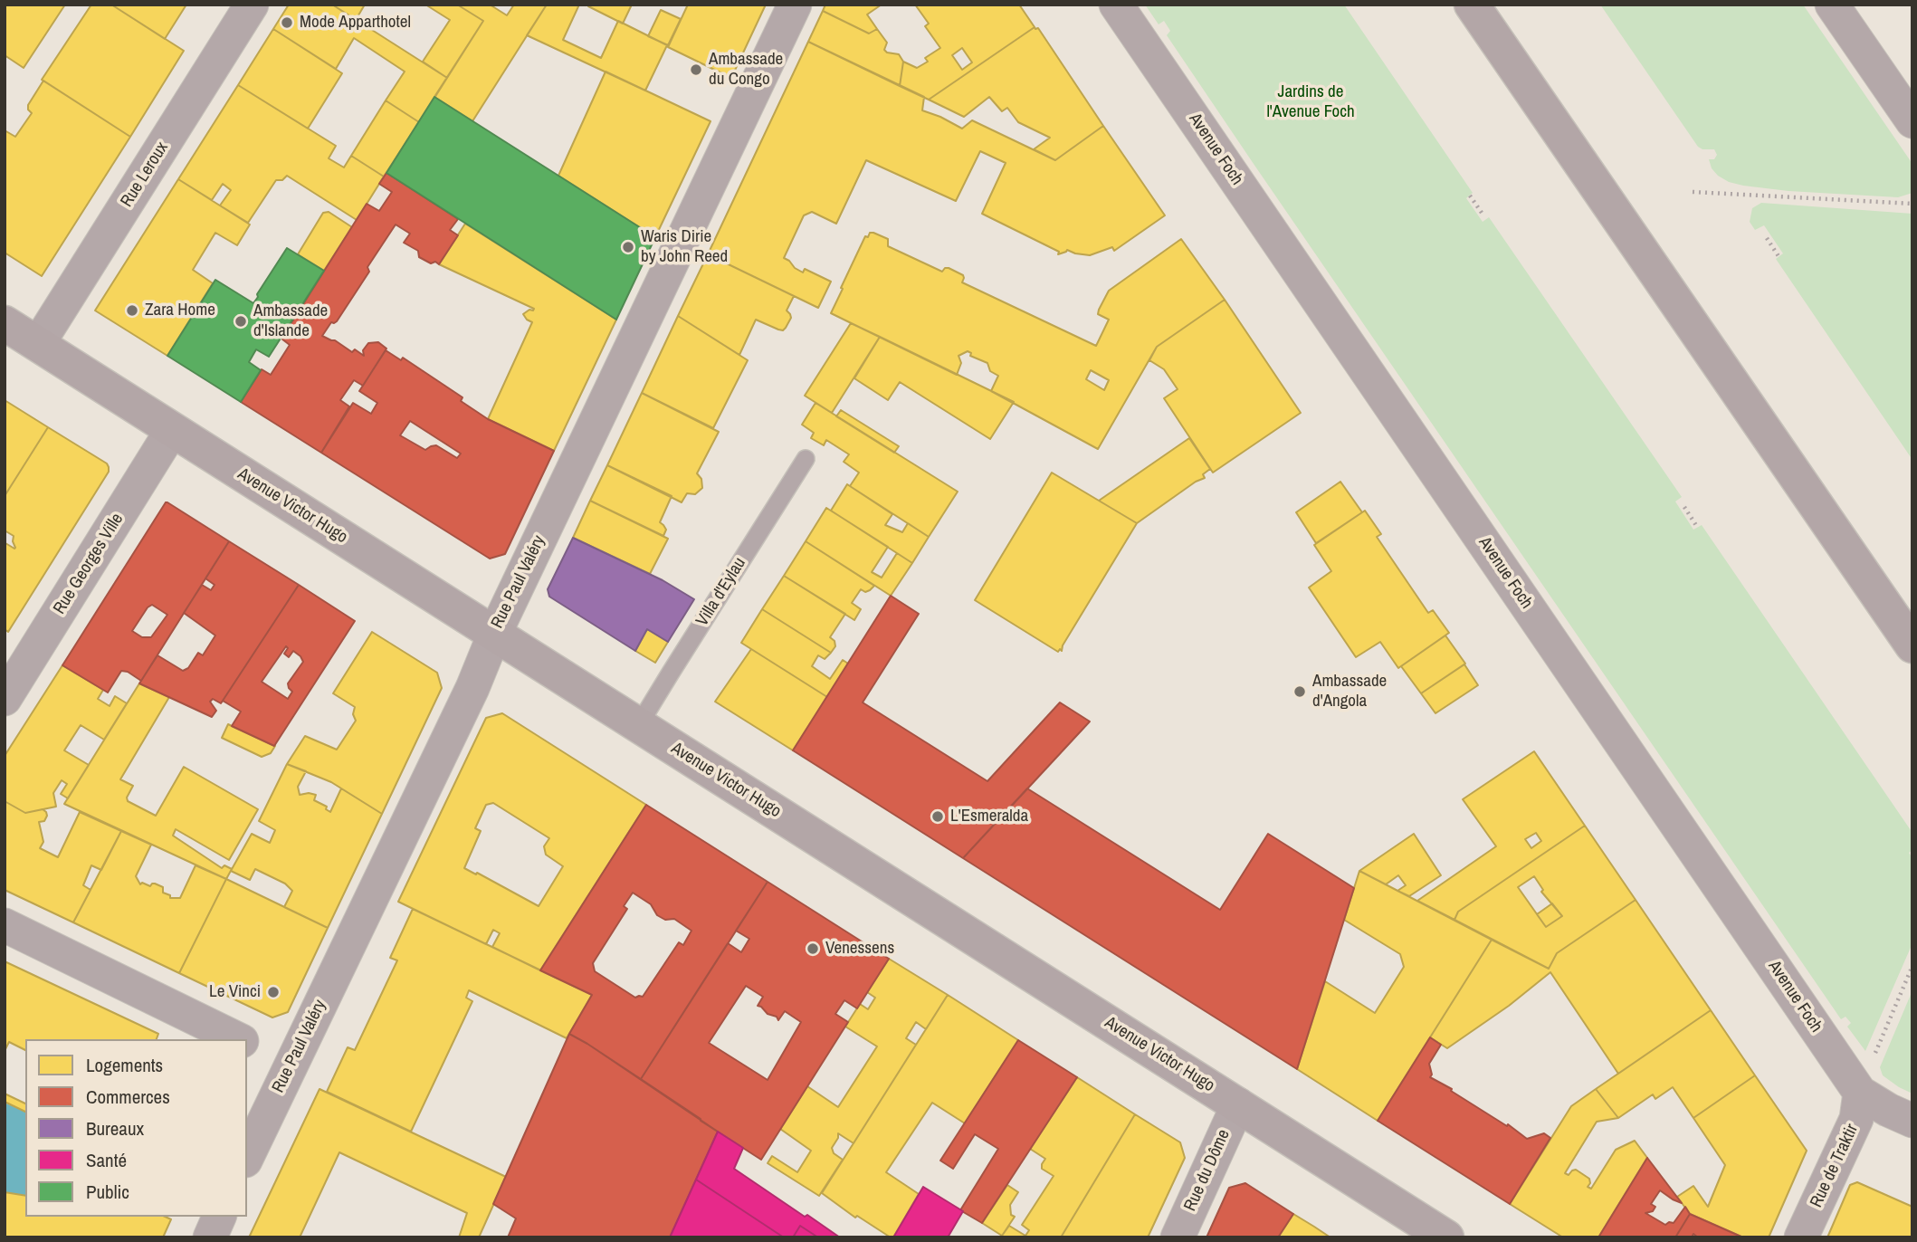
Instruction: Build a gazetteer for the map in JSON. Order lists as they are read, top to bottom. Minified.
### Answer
{"streets":{"main road":["Avenue Victor Hugo"],"street":["Avenue Foch","Rue Leroux","Rue Georges Ville","Rue Paul Valéry","Rue de Traktir","Rue du Dôme"],"lane":["Villa d'Eylau"]},"crossings":[["Avenue Foch","Rue de Traktir"],["Rue Leroux","Avenue Victor Hugo"],["Avenue Victor Hugo","Rue Georges Ville"],["Avenue Victor Hugo","Rue Paul Valéry"],["Avenue Victor Hugo","Villa d'Eylau"],["Avenue Victor Hugo","Rue du Dôme"]],"parks":["Jardins de l'Avenue Foch"],"places":["Mode Apparthotel","Ambassade du Congo","Waris Dirie by John Reed","Zara Home","Ambassade d'Islande","Ambassade d'Angola","L'Esmeralda","Venessens","Le Vinci"],"legend":["Logements","Commerces","Bureaux","Santé","Public"]}
